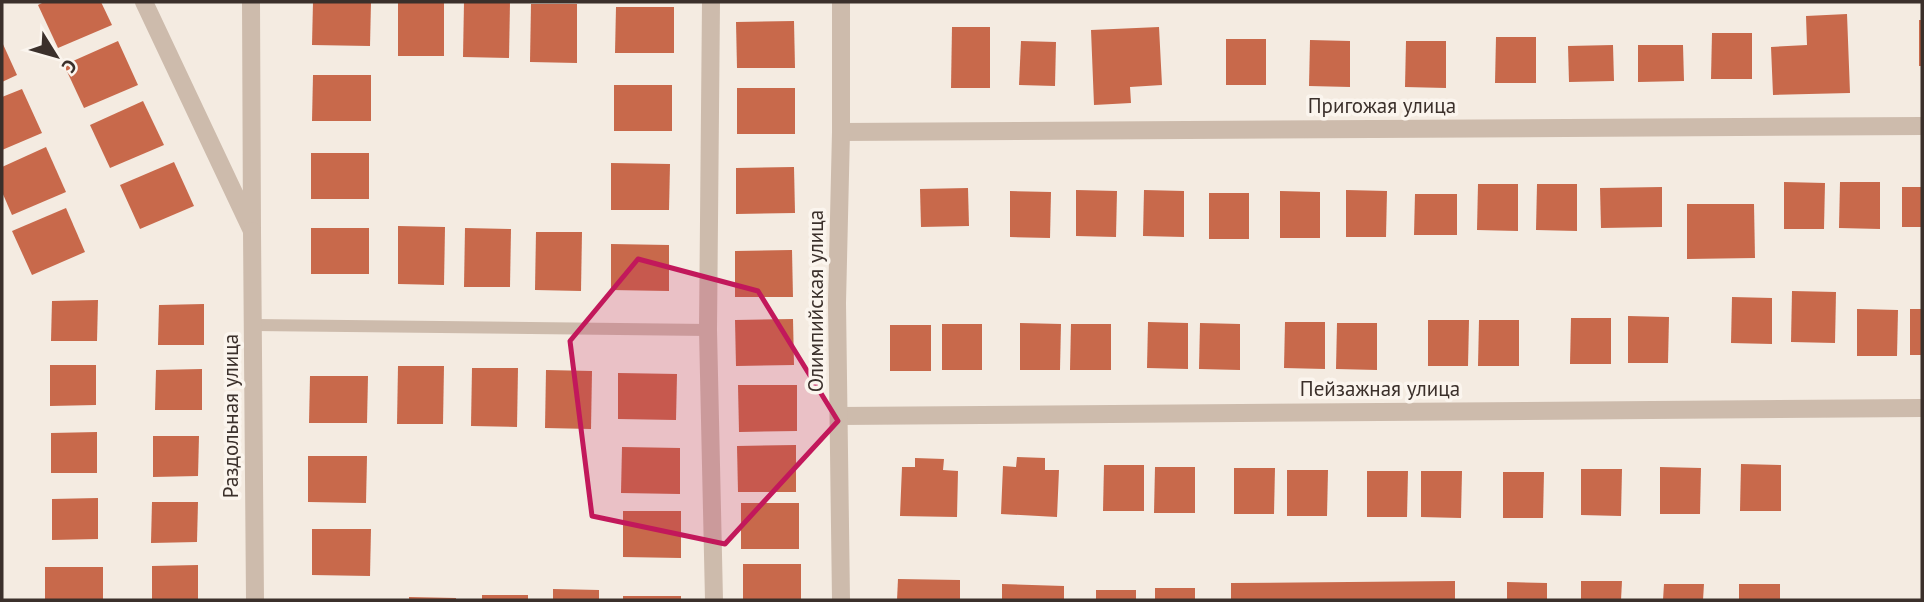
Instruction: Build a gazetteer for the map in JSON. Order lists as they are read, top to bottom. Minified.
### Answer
{"streets":{"street":["Пригожая улица","Олимпийская улица","Пейзажная улица","Раздольная улица"]},"crossings":[["Пригожая улица","Олимпийская улица"],["Олимпийская улица","Пейзажная улица"]],"north":"bottom right"}
